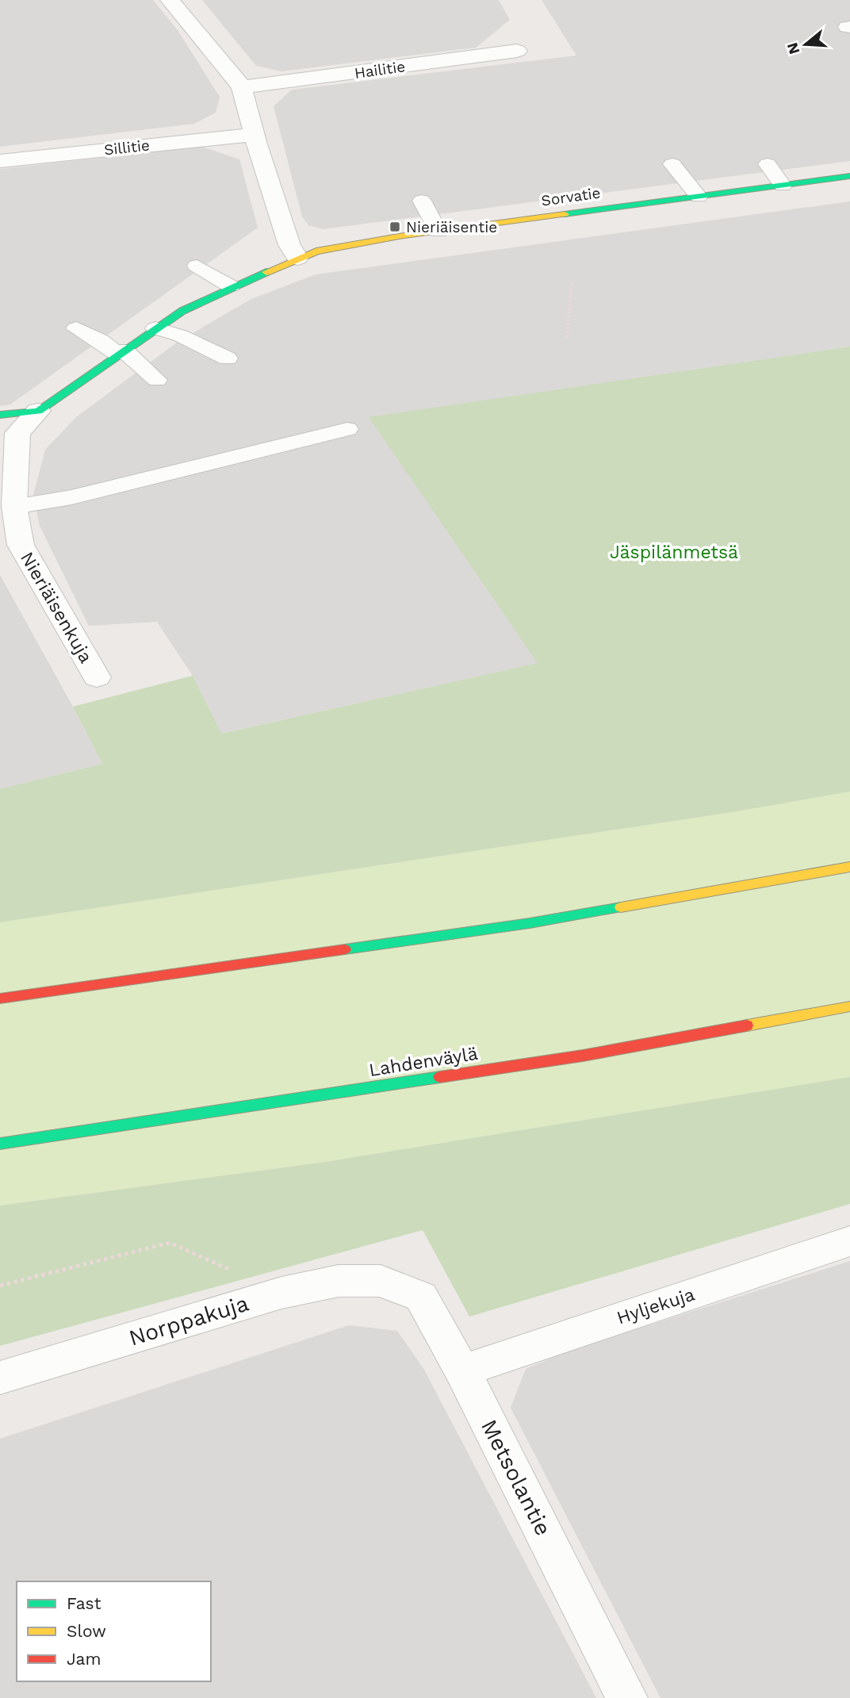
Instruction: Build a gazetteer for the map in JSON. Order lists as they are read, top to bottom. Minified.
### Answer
{"streets":{"main road":["Sorvatie","Lahdenväylä"],"street":["Hailitie","Sillitie","Nieriäisenkuja","Hyljekuja","Norppakuja","Metsolantie"]},"crossings":[["Hyljekuja","Metsolantie"],["Norppakuja","Metsolantie"]],"parks":["Jäspilänmetsä"],"places":{"transit":["Nieriäisentie"]},"legend":["Fast","Slow","Jam"],"north":"left"}
